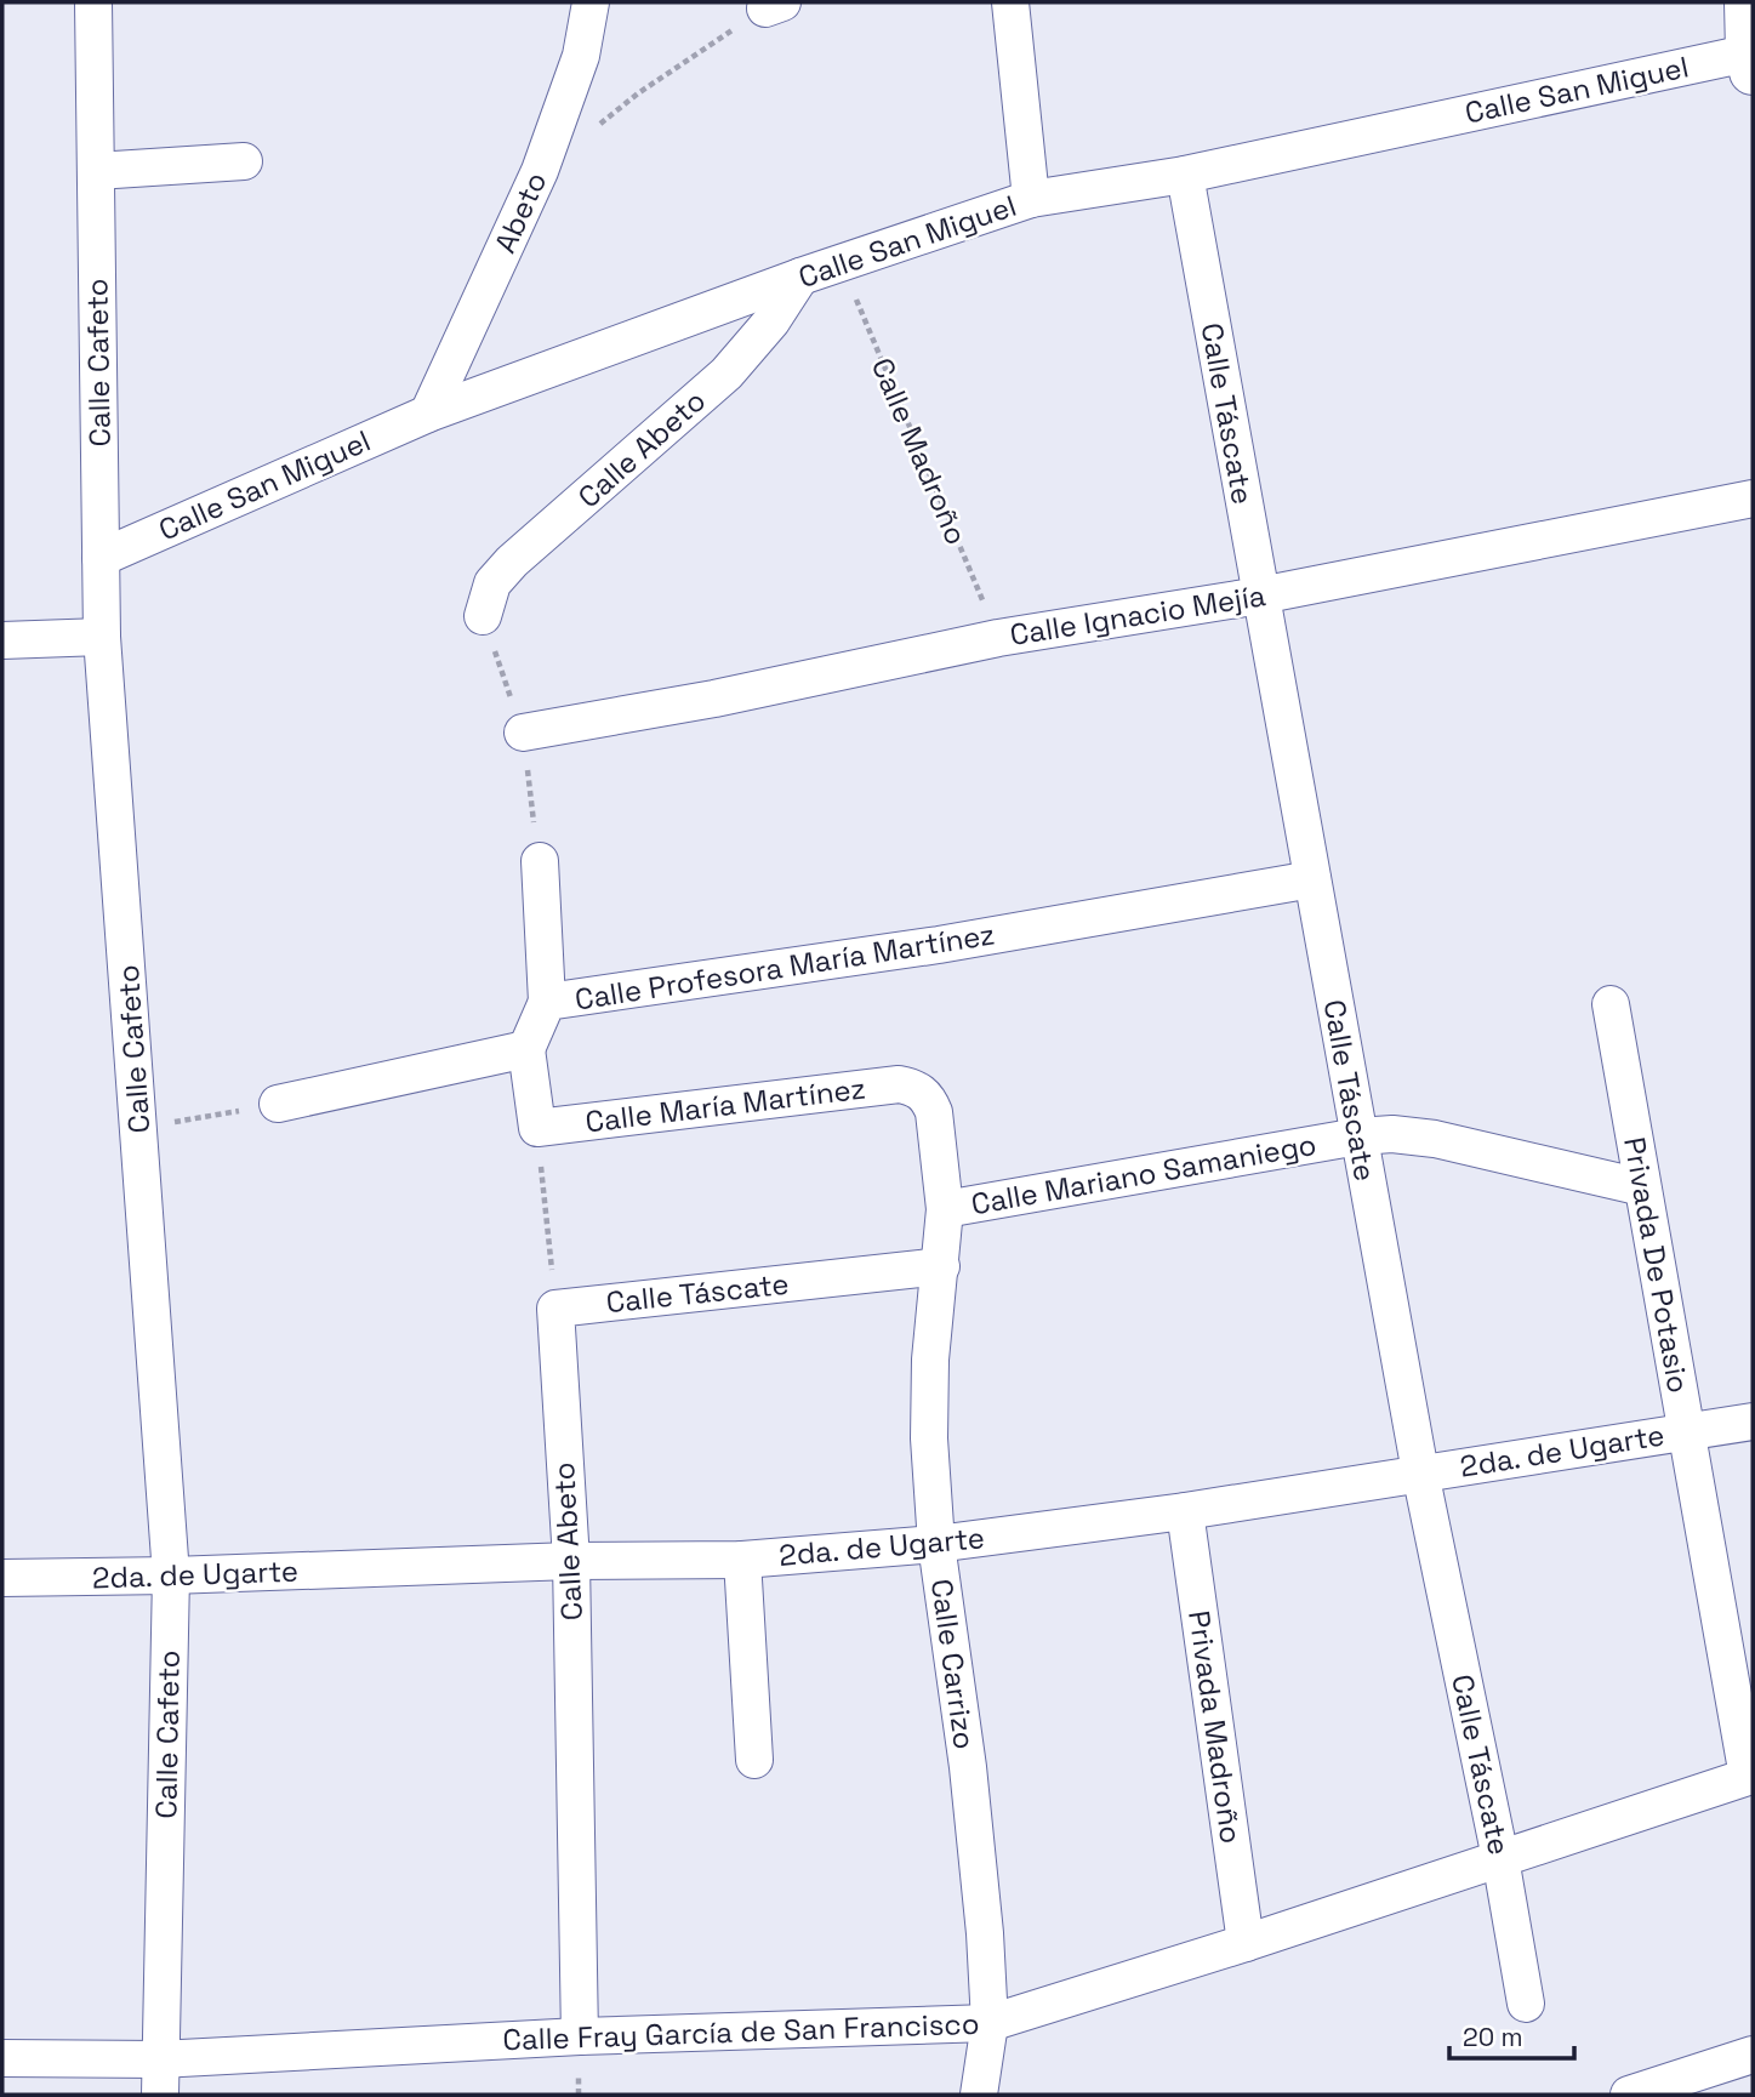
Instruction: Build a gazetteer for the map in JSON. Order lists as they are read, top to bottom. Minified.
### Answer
{"streets":{"street":["Calle San Miguel","Abeto","Calle Cafeto","Calle Táscate","Calle Abeto","Calle Ignacio Mejía","Calle Profesora María Martínez","Calle María Martínez","Calle Mariano Samaniego","Privada De Potasio","2da. de Ugarte","Calle Carrizo","Privada Madroño","Calle Fray García de San Francisco"],"path":["Calle Madroño"]},"crossings":[["Calle San Miguel","Abeto"],["Calle San Miguel","Calle Cafeto"],["Calle San Miguel","Calle Táscate"],["Calle San Miguel","Calle Abeto"],["Calle San Miguel","Calle Madroño"],["Calle Cafeto","2da. de Ugarte"],["Calle Cafeto","Calle Fray García de San Francisco"],["Calle Táscate","Calle Abeto"],["Calle Táscate","Calle Ignacio Mejía"],["Calle Táscate","Calle Profesora María Martínez"],["Calle Táscate","Calle Mariano Samaniego"],["Calle Táscate","2da. de Ugarte"],["Calle Táscate","Calle Carrizo"],["Calle Táscate","Calle Fray García de San Francisco"],["Calle Abeto","2da. de Ugarte"],["Calle Abeto","Calle Fray García de San Francisco"],["Calle Madroño","Calle Ignacio Mejía"],["Calle María Martínez","Calle Carrizo"],["Calle Mariano Samaniego","Privada De Potasio"],["Calle Mariano Samaniego","Calle Carrizo"],["Privada De Potasio","2da. de Ugarte"],["Privada De Potasio","Calle Fray García de San Francisco"],["2da. de Ugarte","Calle Carrizo"],["2da. de Ugarte","Privada Madroño"],["Calle Carrizo","Calle Fray García de San Francisco"],["Privada Madroño","Calle Fray García de San Francisco"]],"scale_bar":"20 m"}
